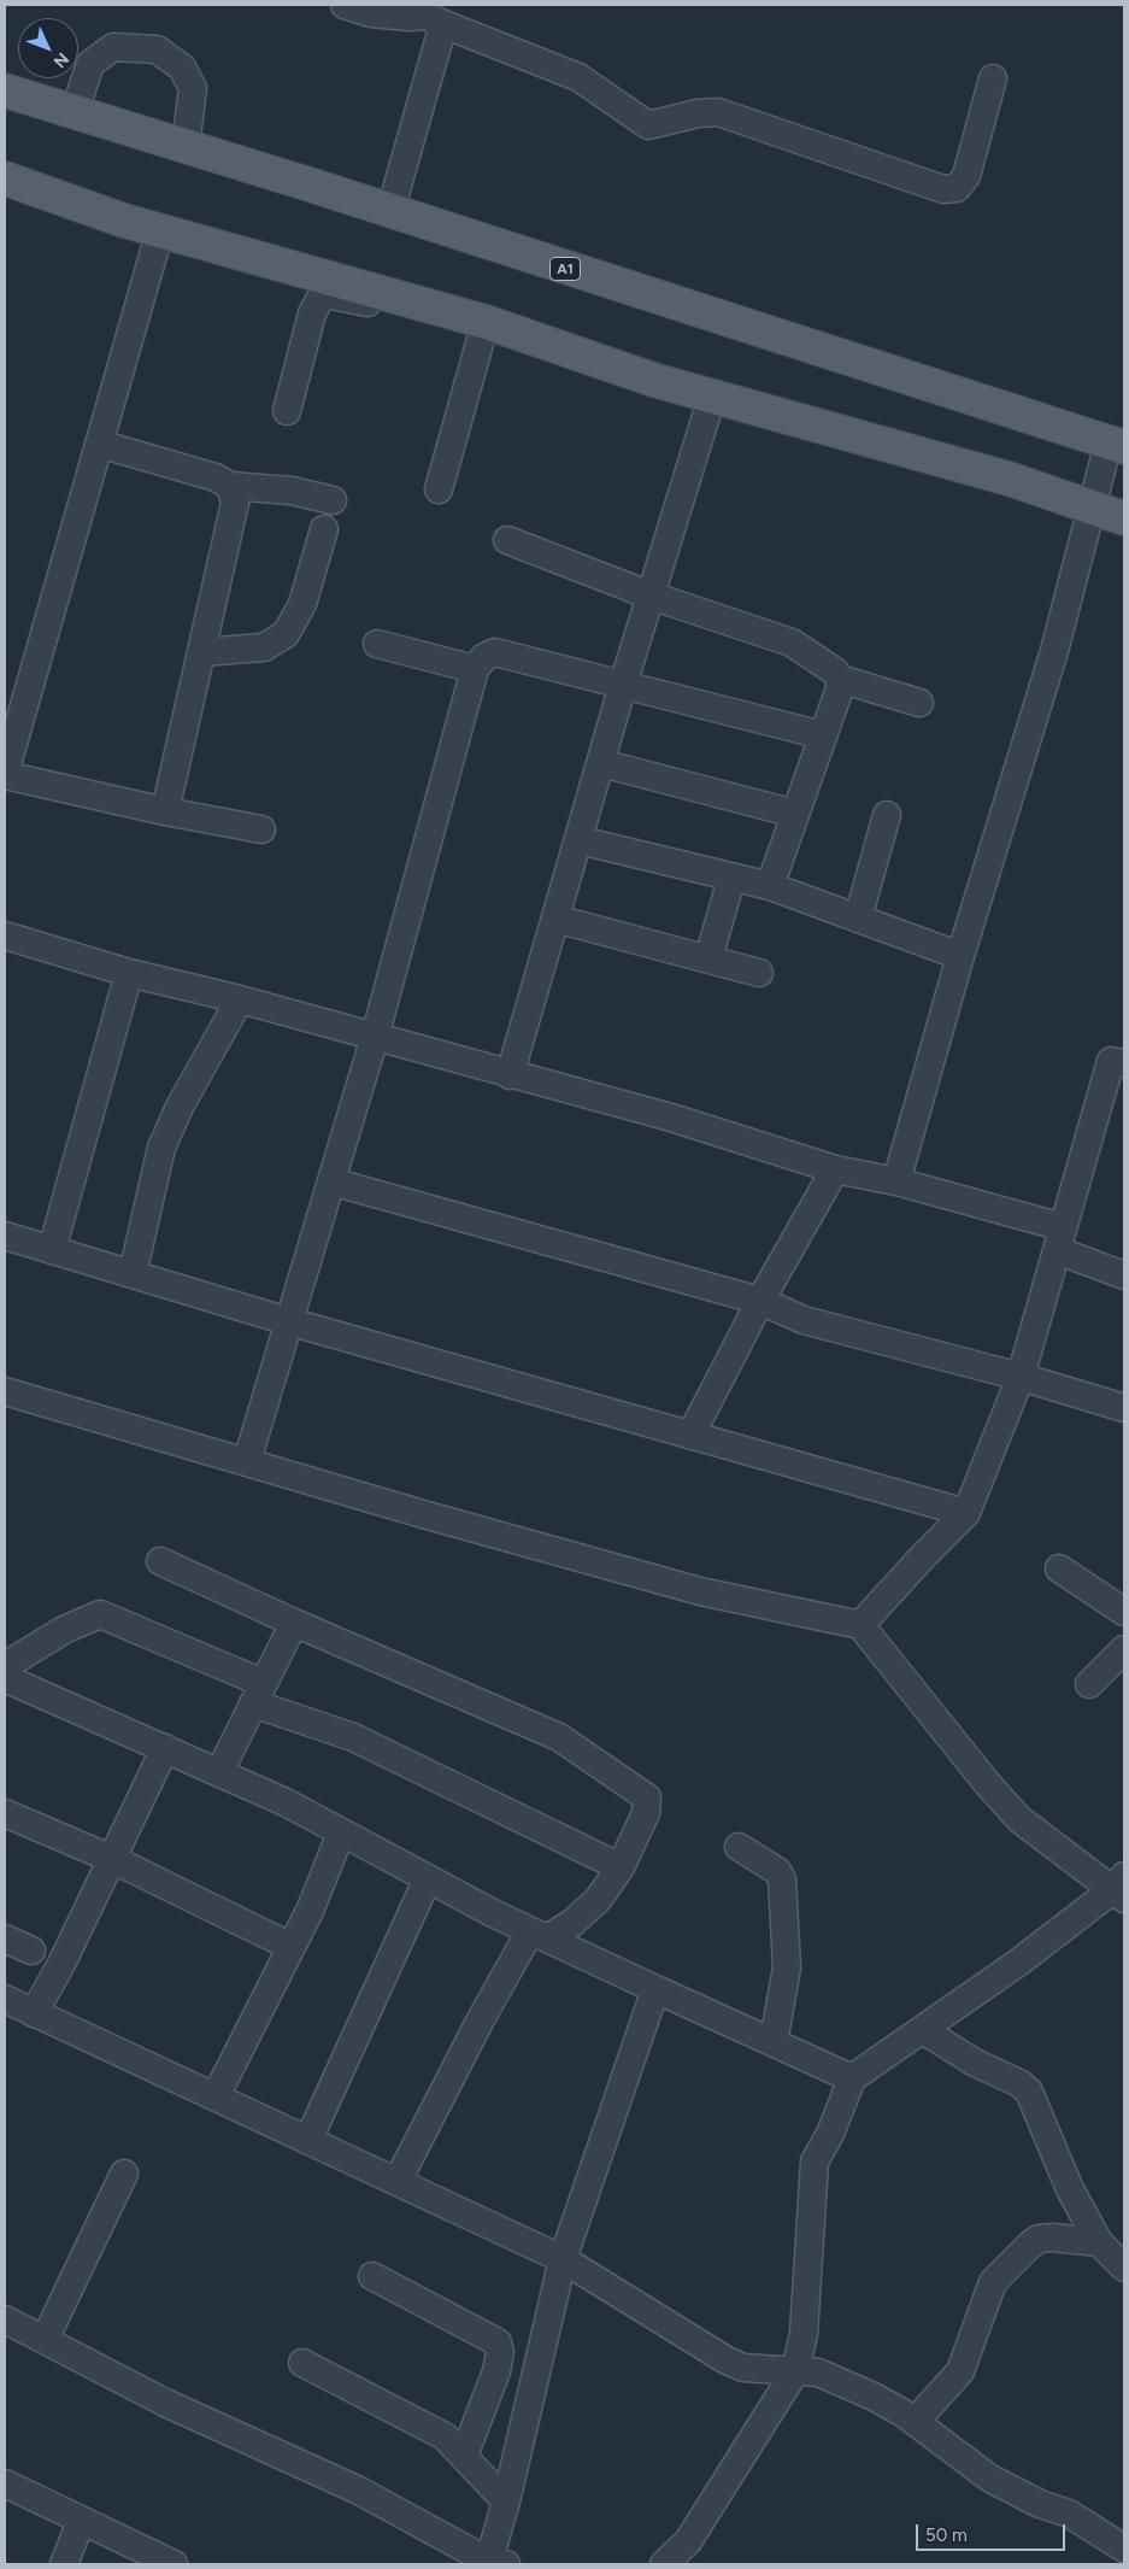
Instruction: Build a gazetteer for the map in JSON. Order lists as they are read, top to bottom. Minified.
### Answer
{"streets":{"main road":["A1"]},"scale_bar":"50 m","north":"bottom right"}
